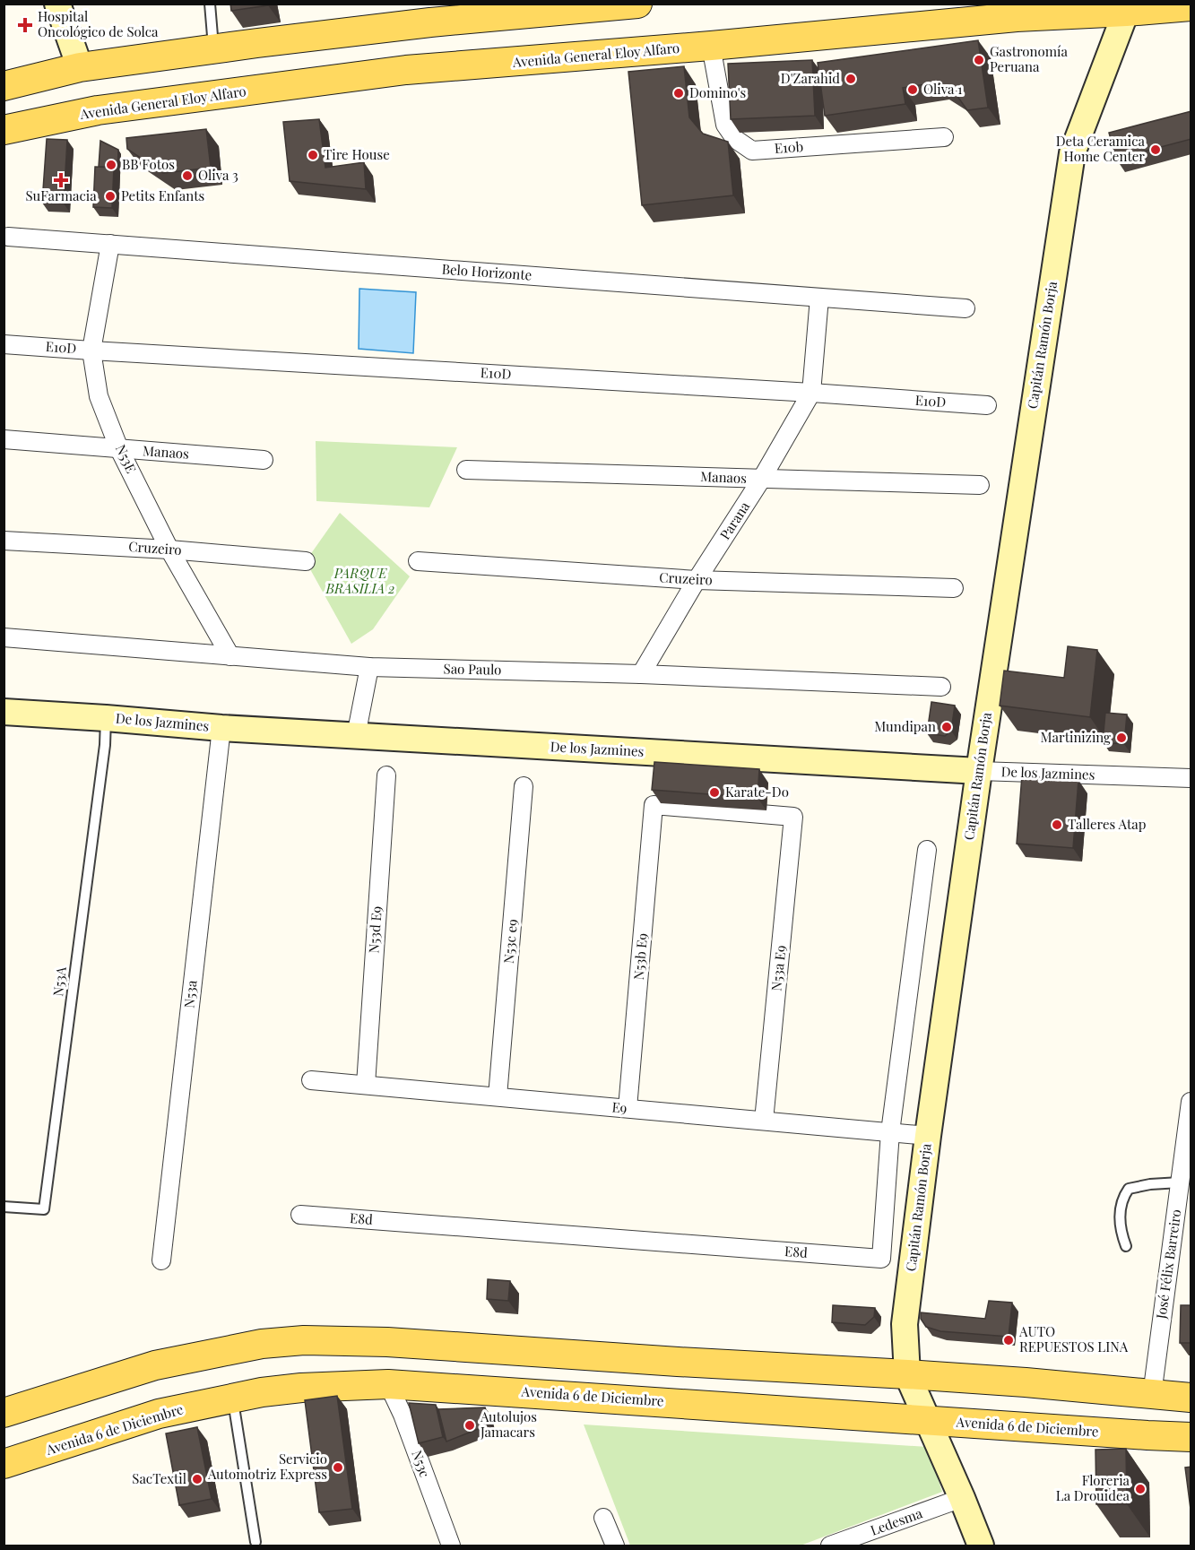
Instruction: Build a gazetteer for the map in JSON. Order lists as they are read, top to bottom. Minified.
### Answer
{"streets":{"main road":["Avenida General Eloy Alfaro","Avenida 6 de Diciembre"],"street":["E10b","Belo Horizonte","Capitán Ramón Borja","E10D","Manaos","N53E","Parana","Cruzeiro","Sao Paulo","De los Jazmines","N53d E9","N53c e9","N53b E9","N53a E9","N53a","E9","E8d","José Félix Barreiro","N53c","Ledesma"],"lane":["N53A"]},"crossings":[["Avenida General Eloy Alfaro","E10b"],["Avenida General Eloy Alfaro","Capitán Ramón Borja"],["Belo Horizonte","N53E"],["Belo Horizonte","Parana"],["Capitán Ramón Borja","De los Jazmines"],["Capitán Ramón Borja","E9"],["Capitán Ramón Borja","Avenida 6 de Diciembre"],["Capitán Ramón Borja","Ledesma"],["E10D","N53E"],["E10D","Parana"],["Manaos","N53E"],["Manaos","Parana"],["N53E","Cruzeiro"],["N53E","Sao Paulo"],["Parana","Cruzeiro"],["Parana","Sao Paulo"],["De los Jazmines","N53A"],["De los Jazmines","N53a"],["N53d E9","E9"],["N53c e9","E9"],["N53b E9","N53a E9"],["N53b E9","E9"],["N53a E9","E9"],["E9","E8d"],["Avenida 6 de Diciembre","N53c"]],"parks":["PARQUE BRASILIA 2"],"places":{"health":["Hospital Oncológico de Solca","SuFarmacia"],"other":["Gastronomía Peruana","D'Zarahid","Oliva 1","Domino's","Deta Ceramica Home Center","Tire House","BB Fotos","Oliva 3","Petits Enfants","Mundipan","Martinizing","Karate-Do","Talleres Atap","AUTO REPUESTOS LINA","Autolujos Jamacars","Servicio Automotriz Express","SacTextil","Floreria La Drouidea"]}}
